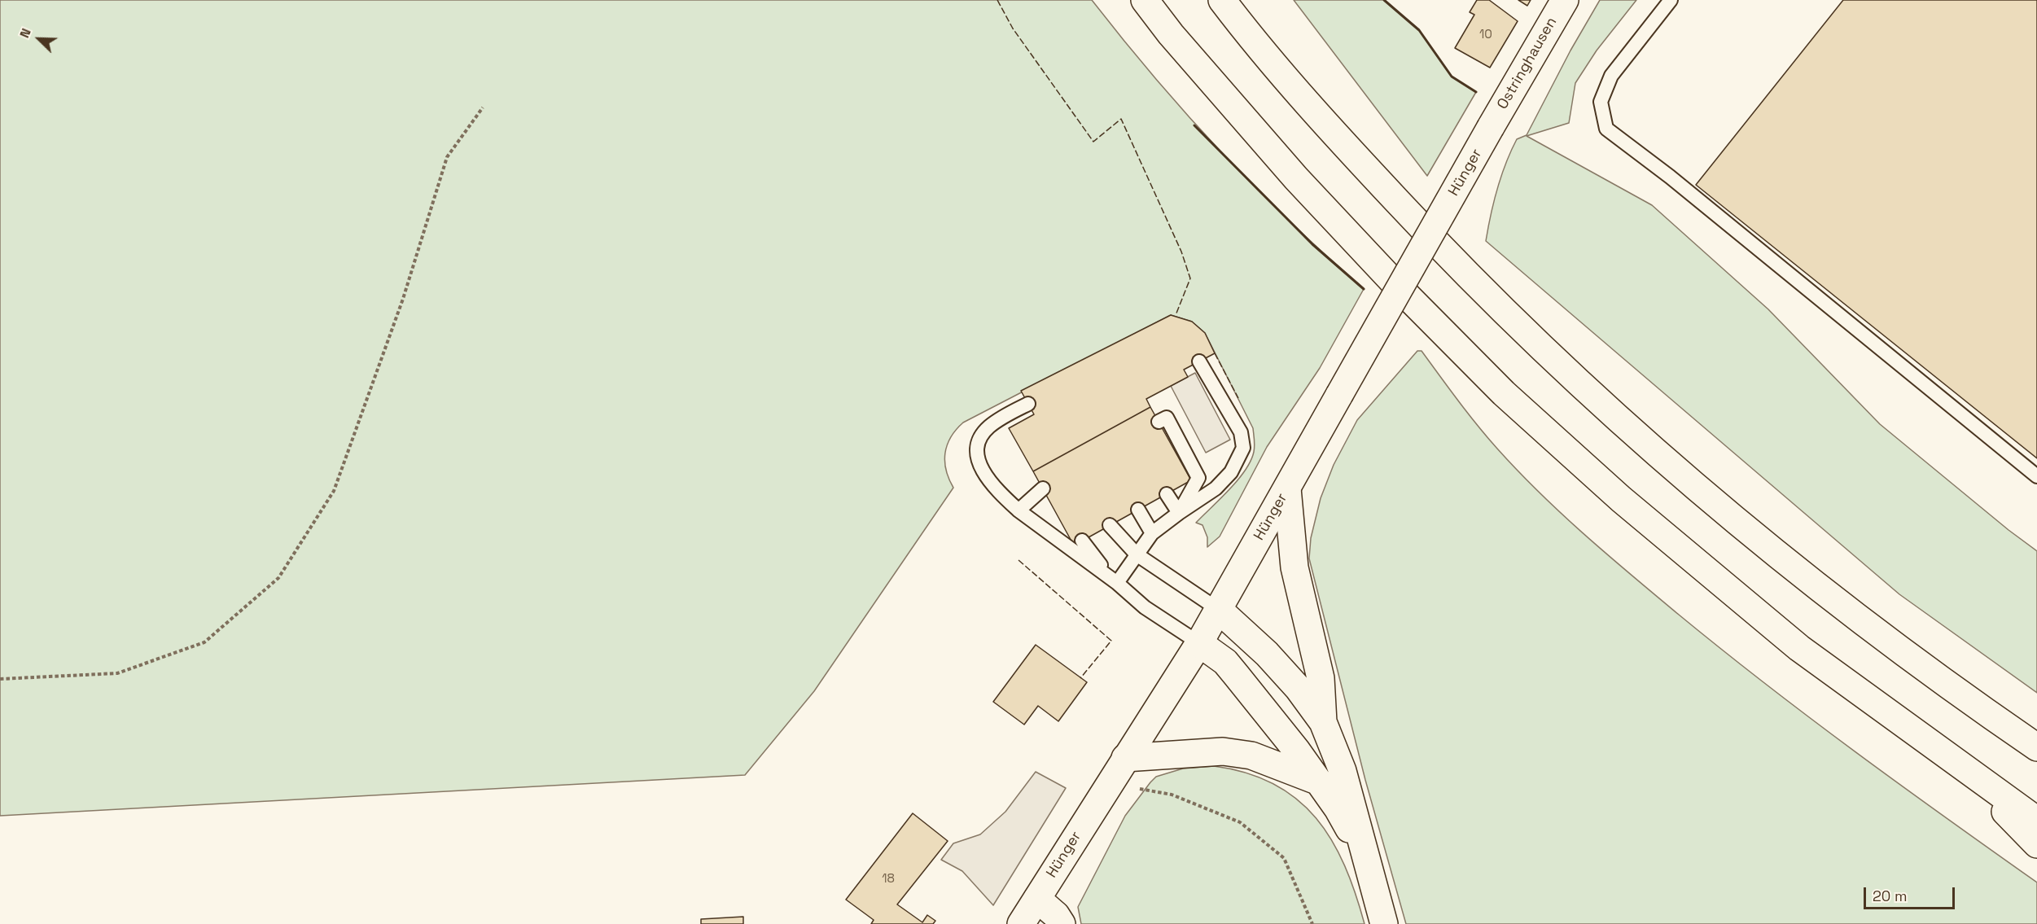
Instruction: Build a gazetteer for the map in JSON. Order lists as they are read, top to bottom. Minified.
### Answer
{"streets":{"main road":["Ostringhausen","Hünger"]},"crossings":[["Ostringhausen","Hünger"]],"house_numbers":["10","18"],"scale_bar":"20 m","north":"top left"}
